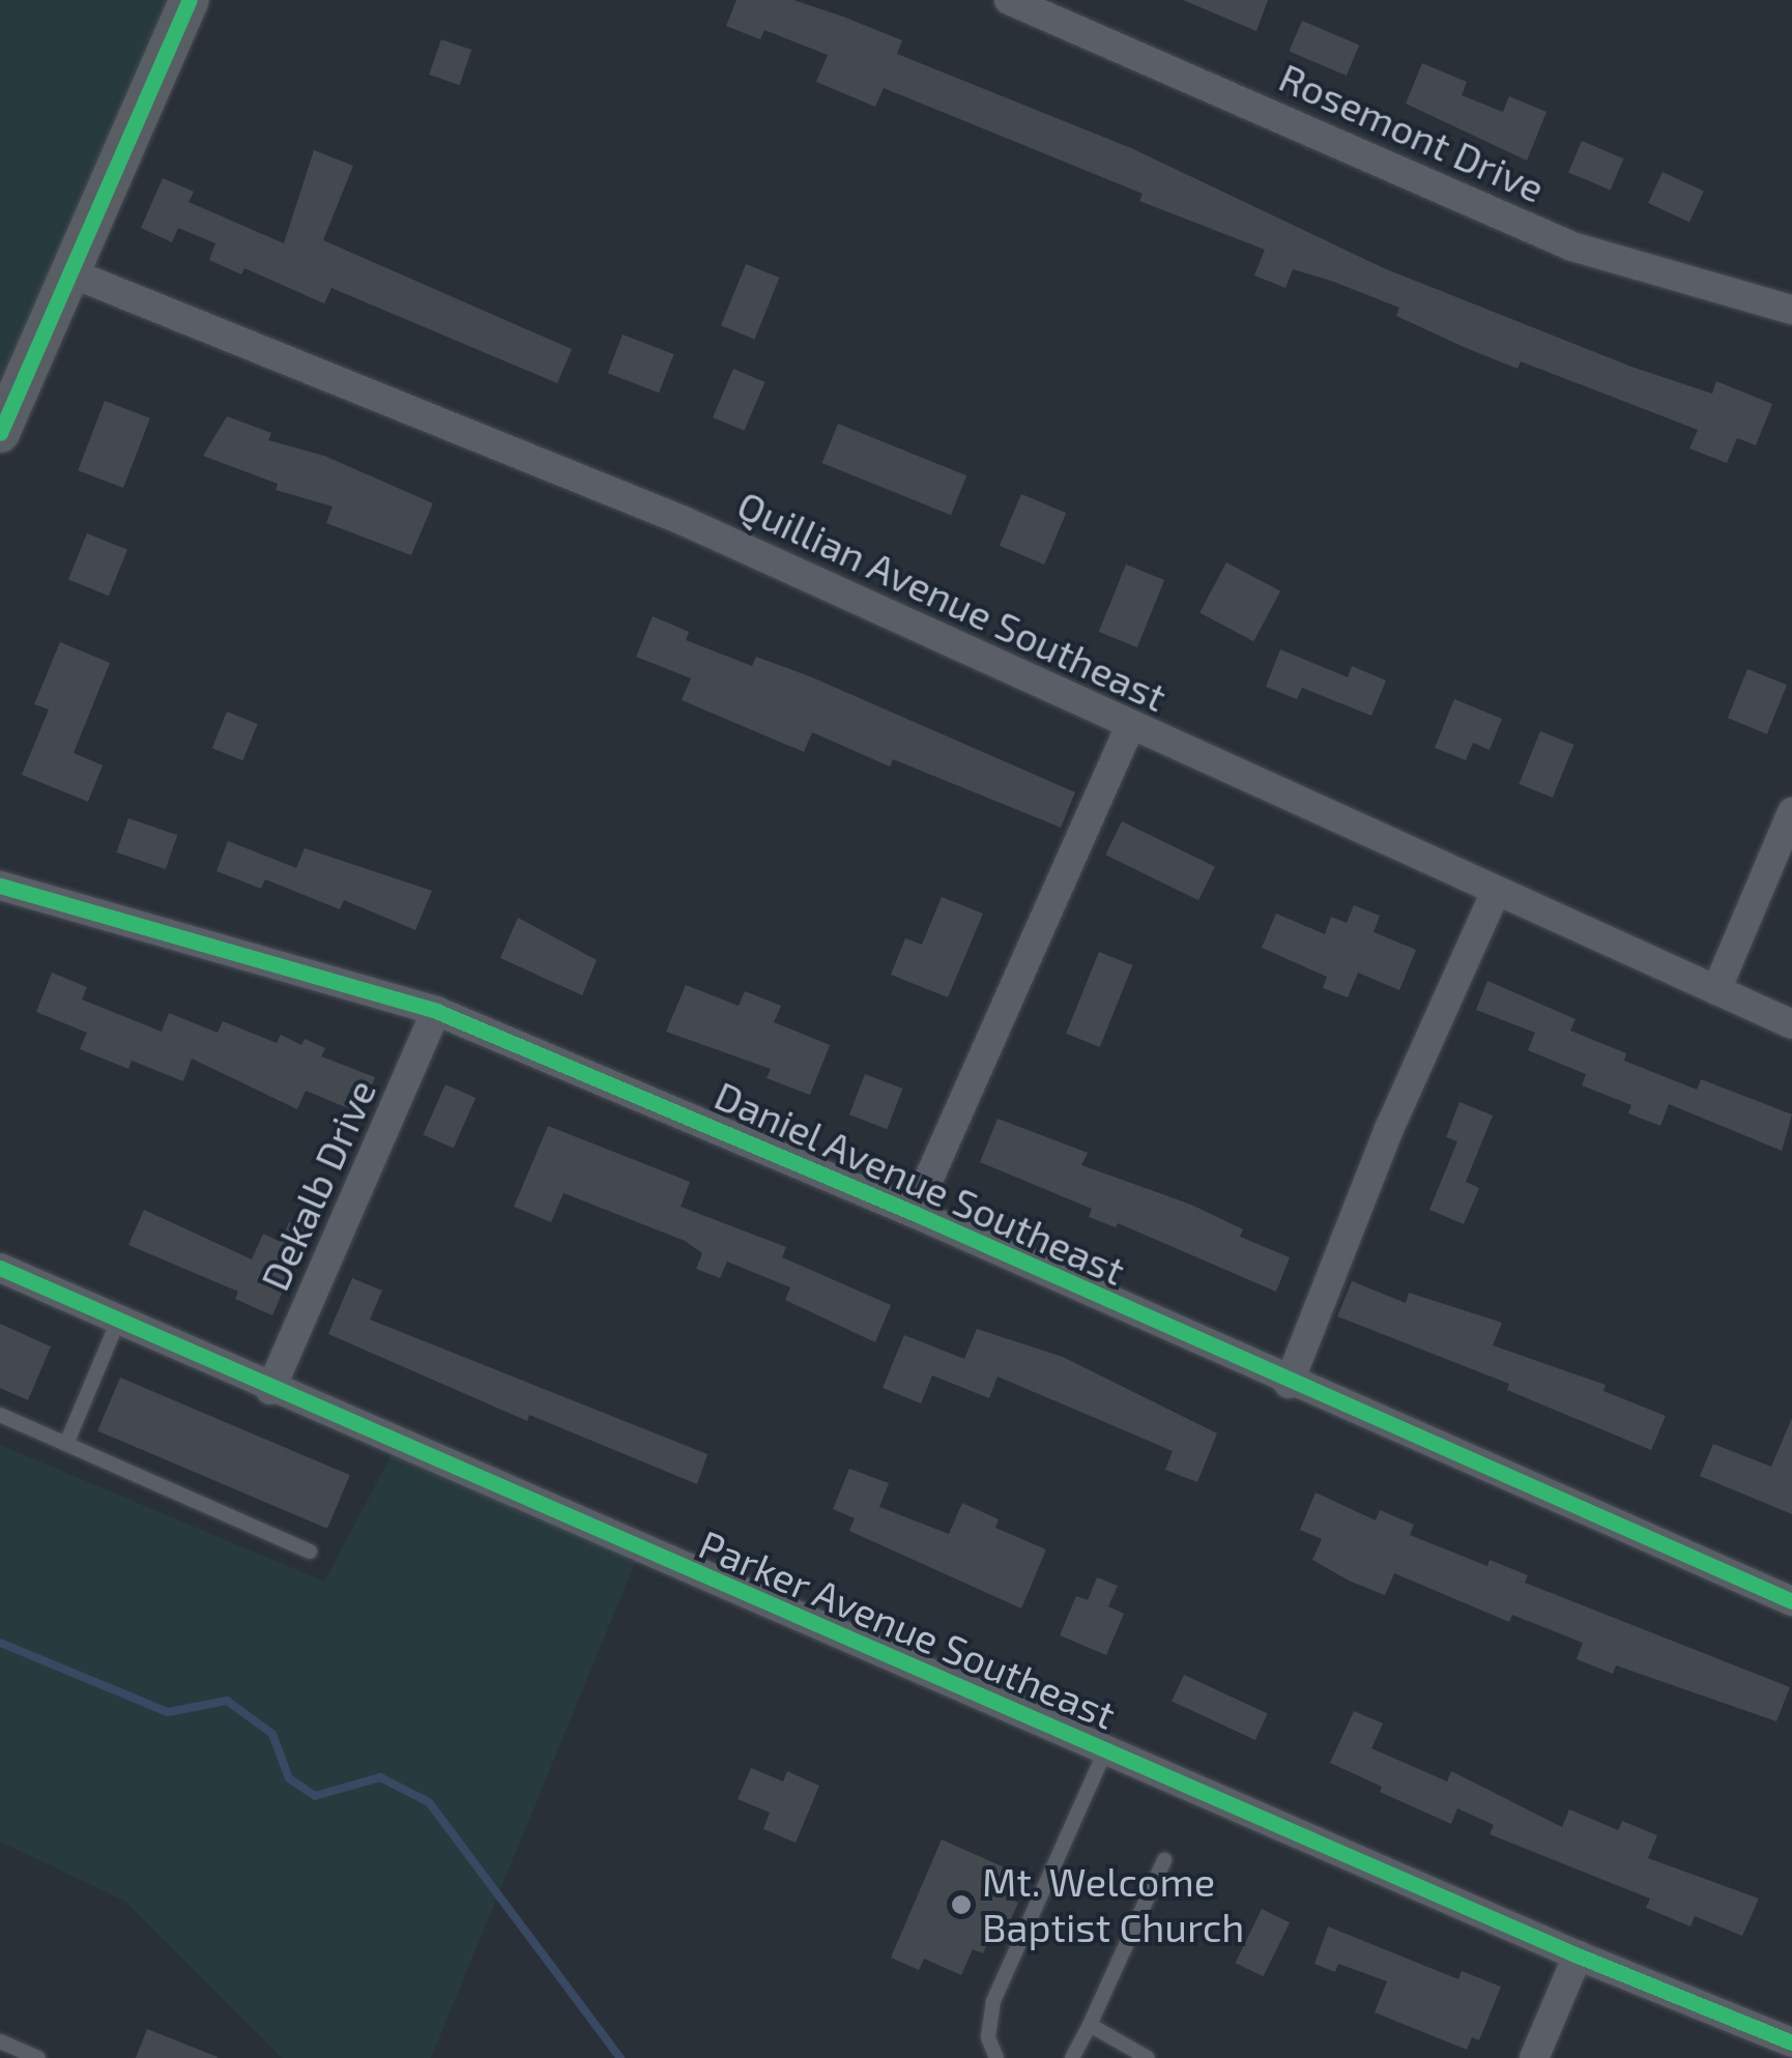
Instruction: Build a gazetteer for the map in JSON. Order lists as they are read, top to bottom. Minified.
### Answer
{"streets":{"street":["Rosemont Drive","Quillian Avenue Southeast","Daniel Avenue Southeast","Dekalb Drive","Parker Avenue Southeast"]},"crossings":[["Daniel Avenue Southeast","Dekalb Drive"],["Dekalb Drive","Parker Avenue Southeast"]],"places":["Mt. Welcome Baptist Church"]}
